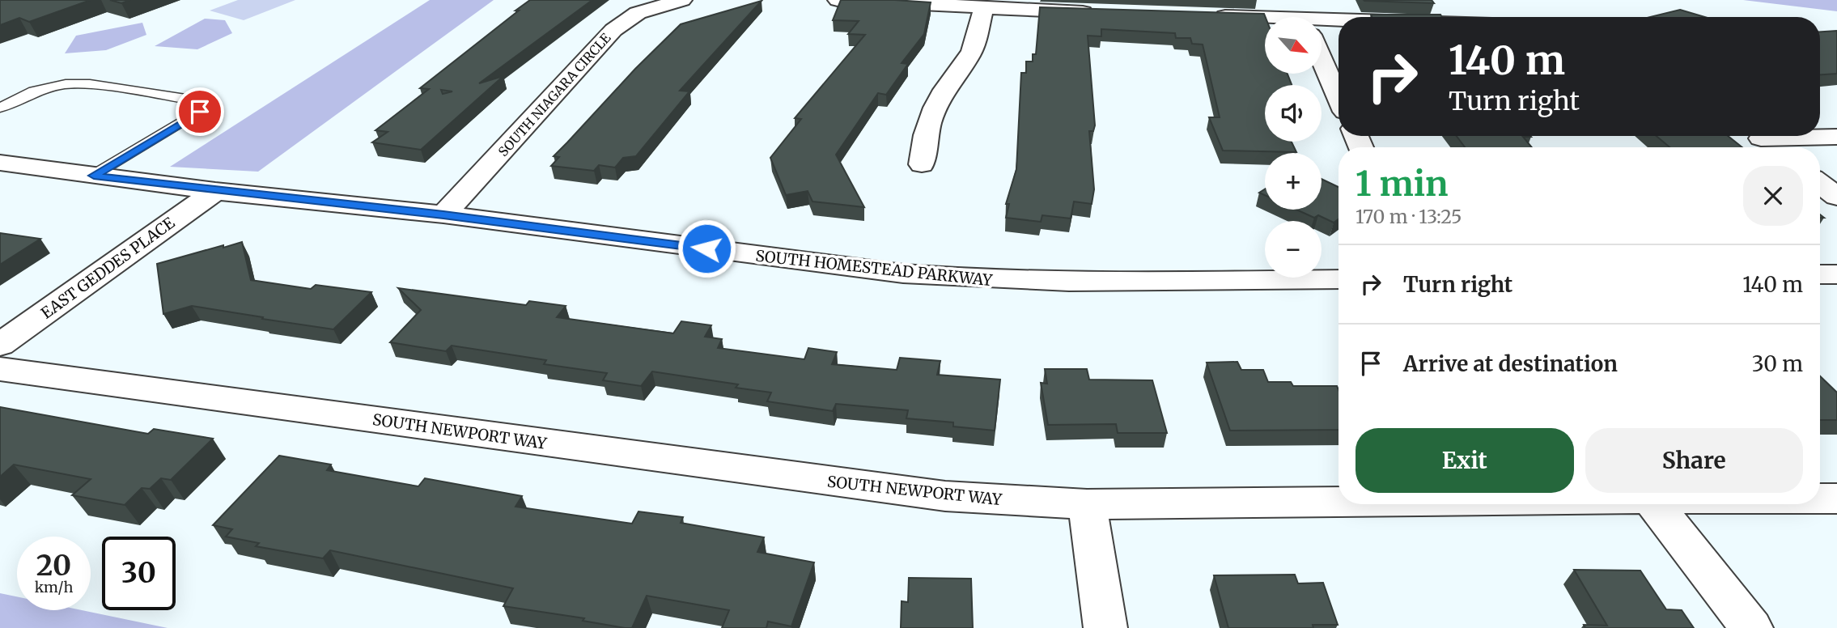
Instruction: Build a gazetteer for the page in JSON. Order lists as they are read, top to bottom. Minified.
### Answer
{"streets":{"street":["SOUTH NIAGARA CIRCLE","EAST GEDDES PLACE","SOUTH HOMESTEAD PARKWAY","SOUTH NEWPORT WAY"]},"crossings":[["SOUTH NIAGARA CIRCLE","SOUTH HOMESTEAD PARKWAY"],["EAST GEDDES PLACE","SOUTH HOMESTEAD PARKWAY"]],"north":"bottom right","page":{"map_buttons":["+","−"],"turn":["140 m","Turn right"],"heading":["1 min","170 m · 13:25"],"list":[{"name":"Turn right","value":"140 m"},{"name":"Arrive at destination","value":"30 m"}],"buttons":["Exit","Share"],"speed":"20 km/h","limit":"30"}}
